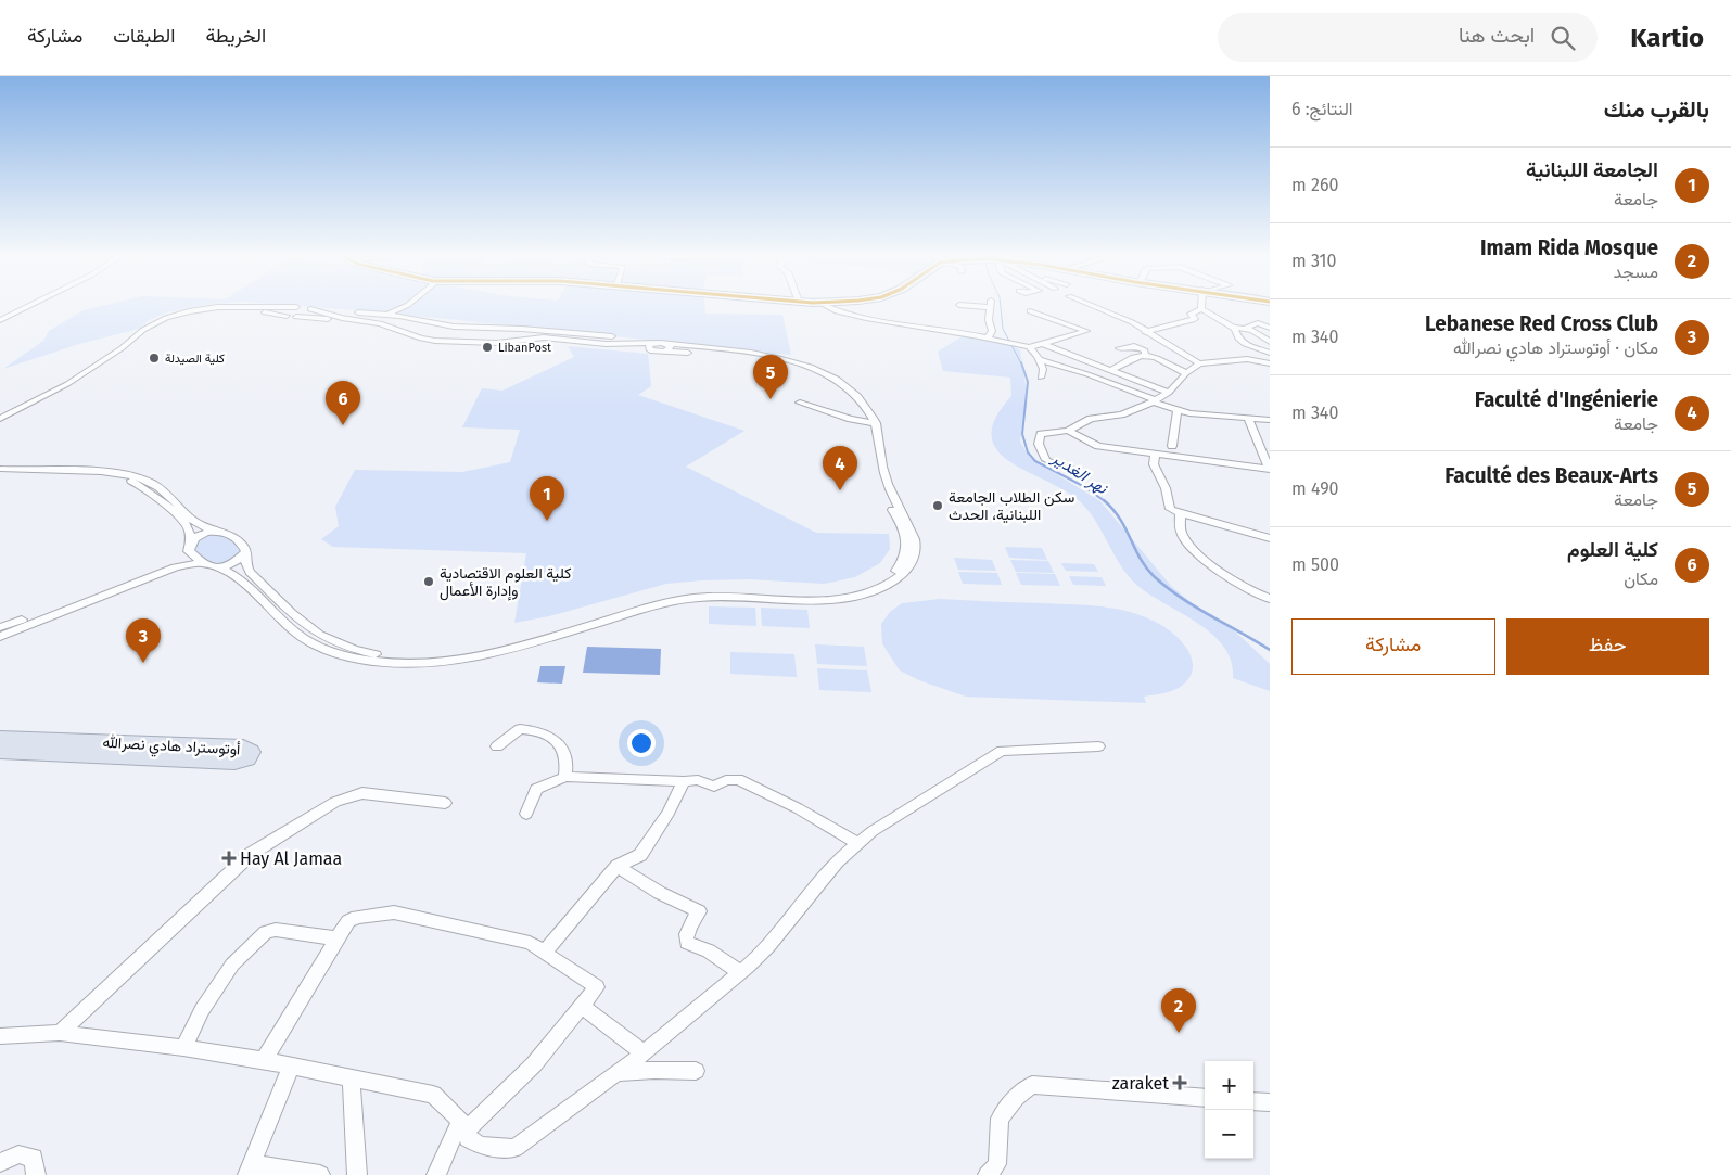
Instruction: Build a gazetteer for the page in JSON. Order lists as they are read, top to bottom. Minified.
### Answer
{"streets":{"highway":["أوتوستراد هادي نصرالله"]},"water":["نهر الغدير"],"places":{"other":["LibanPost","كلية الصيدلة","سكن الطلاب الجامعة اللبنانية، الحدث","كلية العلوم الاقتصادية وإدارة الأعمال"],"health":["Hay Al Jamaa","zaraket"]},"page":{"header":"Kartio","search":"ابحث هنا","nav":["الخريطة","الطبقات","مشاركة"],"heading":["بالقرب منك","النتائج: 6"],"list":[{"mark":"1","name":"الجامعة اللبنانية","note":"جامعة","value":"260 m"},{"mark":"2","name":"Imam Rida Mosque","note":"مسجد","value":"310 m"},{"mark":"3","name":"Lebanese Red Cross Club","note":"مكان · أوتوستراد هادي نصرالله","value":"340 m"},{"mark":"4","name":"Faculté d'Ingénierie","note":"جامعة","value":"340 m"},{"mark":"5","name":"Faculté des Beaux-Arts","note":"جامعة","value":"490 m"},{"mark":"6","name":"كلية العلوم","note":"مكان","value":"500 m"}],"pins":["5","6","4","1","3","2"],"buttons":["حفظ","مشاركة"],"map_buttons":["+","−"]}}
